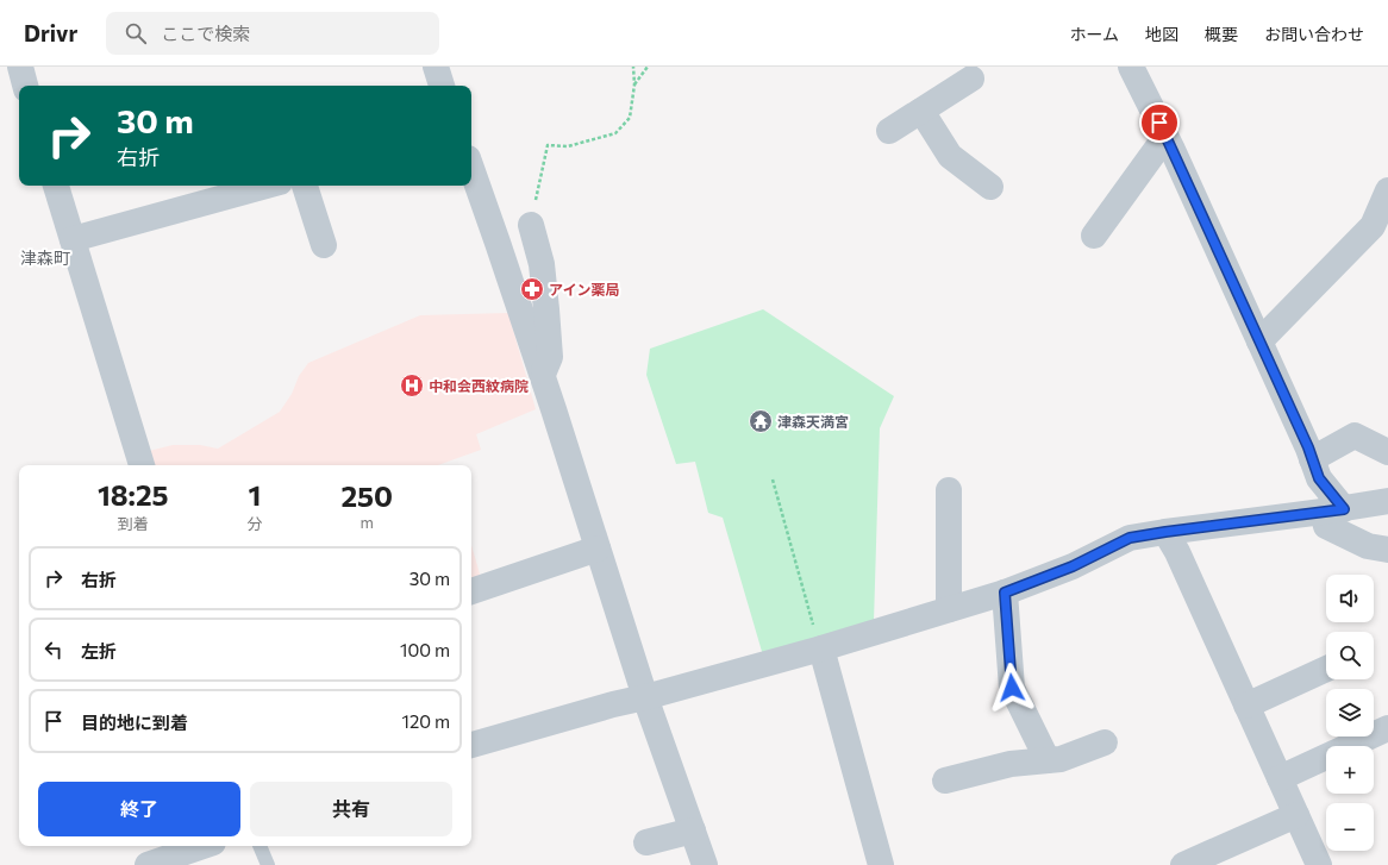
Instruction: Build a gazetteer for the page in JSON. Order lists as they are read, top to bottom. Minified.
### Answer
{"districts":["津森町"],"places":{"pharmacy":["アイン薬局"],"hospital":["中和会西紋病院"],"temple":["津森天満宮"]},"page":{"header":"Drivr","search":"ここで検索","nav":["ホーム","地図","概要","お問い合わせ"],"turn":["30 m","右折"],"eta":["18:25","到着","1","分","250","m"],"list":[{"name":"右折","value":"30 m"},{"name":"左折","value":"100 m"},{"name":"目的地に到着","value":"120 m"}],"map_buttons":["+","−"],"buttons":["終了","共有"]}}
